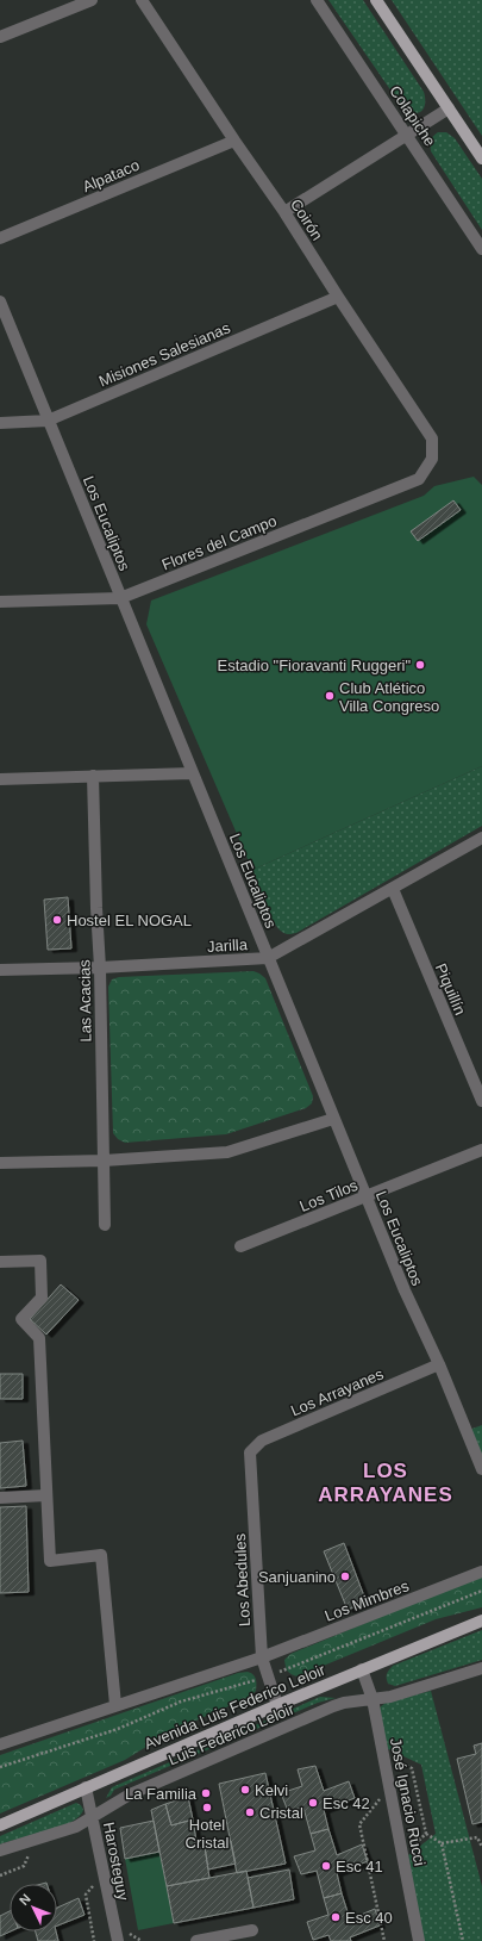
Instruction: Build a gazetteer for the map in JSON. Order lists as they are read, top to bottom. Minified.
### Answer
{"streets":{"main road":["Avenida Luis Federico Leloir"],"street":["Colapiche","Alpataco","Coirón","Misiones Salesianas","Los Eucaliptos","Flores del Campo","Jarilla","Piquillín","Las Acacias","Los Tilos","Los Arrayanes","Los Abedules","Los Mimbres","Luis Federico Leloir","José Ignacio Rucci","Harosteguy"]},"crossings":[["Alpataco","Coirón"],["Coirón","Misiones Salesianas"],["Coirón","Flores del Campo"],["Misiones Salesianas","Los Eucaliptos"],["Los Eucaliptos","Flores del Campo"],["Los Eucaliptos","Jarilla"],["Los Eucaliptos","Los Tilos"],["Los Eucaliptos","Los Arrayanes"],["Jarilla","Piquillín"],["Jarilla","Las Acacias"],["Los Arrayanes","Los Abedules"],["Los Abedules","Los Mimbres"],["Los Abedules","Avenida Luis Federico Leloir"],["Avenida Luis Federico Leloir","José Ignacio Rucci"],["Avenida Luis Federico Leloir","Harosteguy"],["Luis Federico Leloir","José Ignacio Rucci"],["Luis Federico Leloir","Harosteguy"]],"districts":["LOS ARRAYANES"],"places":["Estadio \"Fioravanti Ruggeri\"","Club Atlético Villa Congreso","Hostel EL NOGAL","Sanjuanino","Kelvi","La Familia","Esc 42","Hotel Cristal","Cristal","Esc 41","Esc 40"],"north":"top left"}
